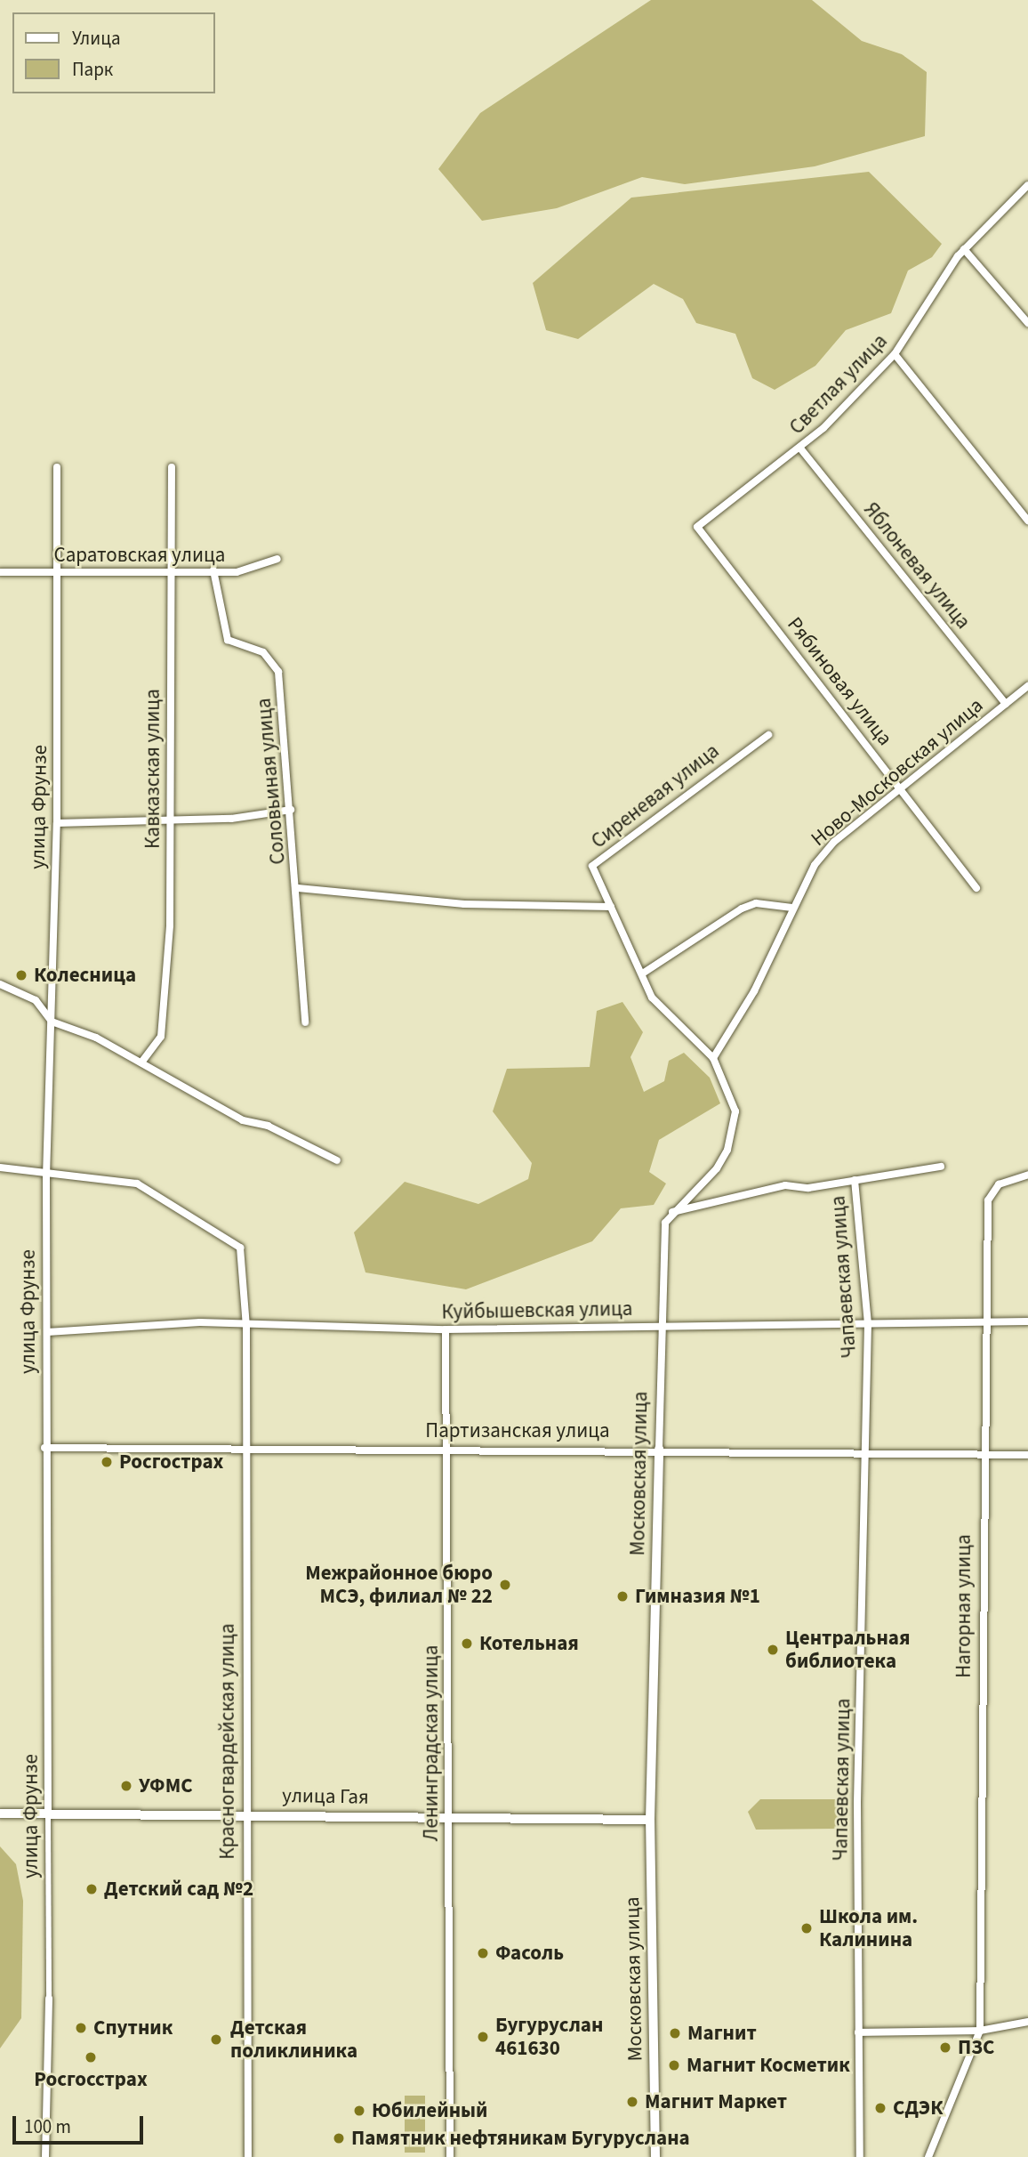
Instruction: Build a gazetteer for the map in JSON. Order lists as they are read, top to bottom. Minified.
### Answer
{"streets":{"main road":["Московская улица"],"street":["Светлая улица","Саратовская улица","Яблоневая улица","Рябиновая улица","Кавказская улица","Ново-Московская улица","Соловьиная улица","Сиреневая улица","улица Фрунзе","Чапаевская улица","Куйбышевская улица","Партизанская улица","Нагорная улица","Красногвардейская улица","Ленинградская улица","улица Гая"]},"crossings":[["Светлая улица","Яблоневая улица"],["Светлая улица","Рябиновая улица"],["Саратовская улица","Кавказская улица"],["Саратовская улица","Соловьиная улица"],["Саратовская улица","улица Фрунзе"],["Яблоневая улица","Ново-Московская улица"],["Рябиновая улица","Ново-Московская улица"],["Ново-Московская улица","Московская улица"],["Сиреневая улица","Московская улица"],["улица Фрунзе","Куйбышевская улица"],["улица Фрунзе","Партизанская улица"],["улица Фрунзе","Красногвардейская улица"],["улица Фрунзе","улица Гая"],["Чапаевская улица","Куйбышевская улица"],["Чапаевская улица","Партизанская улица"],["Куйбышевская улица","Московская улица"],["Куйбышевская улица","Нагорная улица"],["Куйбышевская улица","Красногвардейская улица"],["Куйбышевская улица","Ленинградская улица"],["Партизанская улица","Московская улица"],["Партизанская улица","Нагорная улица"],["Партизанская улица","Красногвардейская улица"],["Партизанская улица","Ленинградская улица"],["Московская улица","улица Гая"],["Красногвардейская улица","улица Гая"],["Ленинградская улица","улица Гая"]],"places":["Колесница","Росгострах","Межрайонное бюро МСЭ, филиал № 22","Гимназия №1","Котельная","Центральная библиотека","УФМС","Детский сад №2","Школа им. Калинина","Фасоль","Спутник","Магнит","Бугуруслан 461630","Детская поликлиника","ПЗС","Росгосстрах","Магнит Косметик","Магнит Маркет","СДЭК","Юбилейный","Памятник нефтяникам Бугуруслана"],"legend":["Улица","Парк"],"scale_bar":"100 m"}
